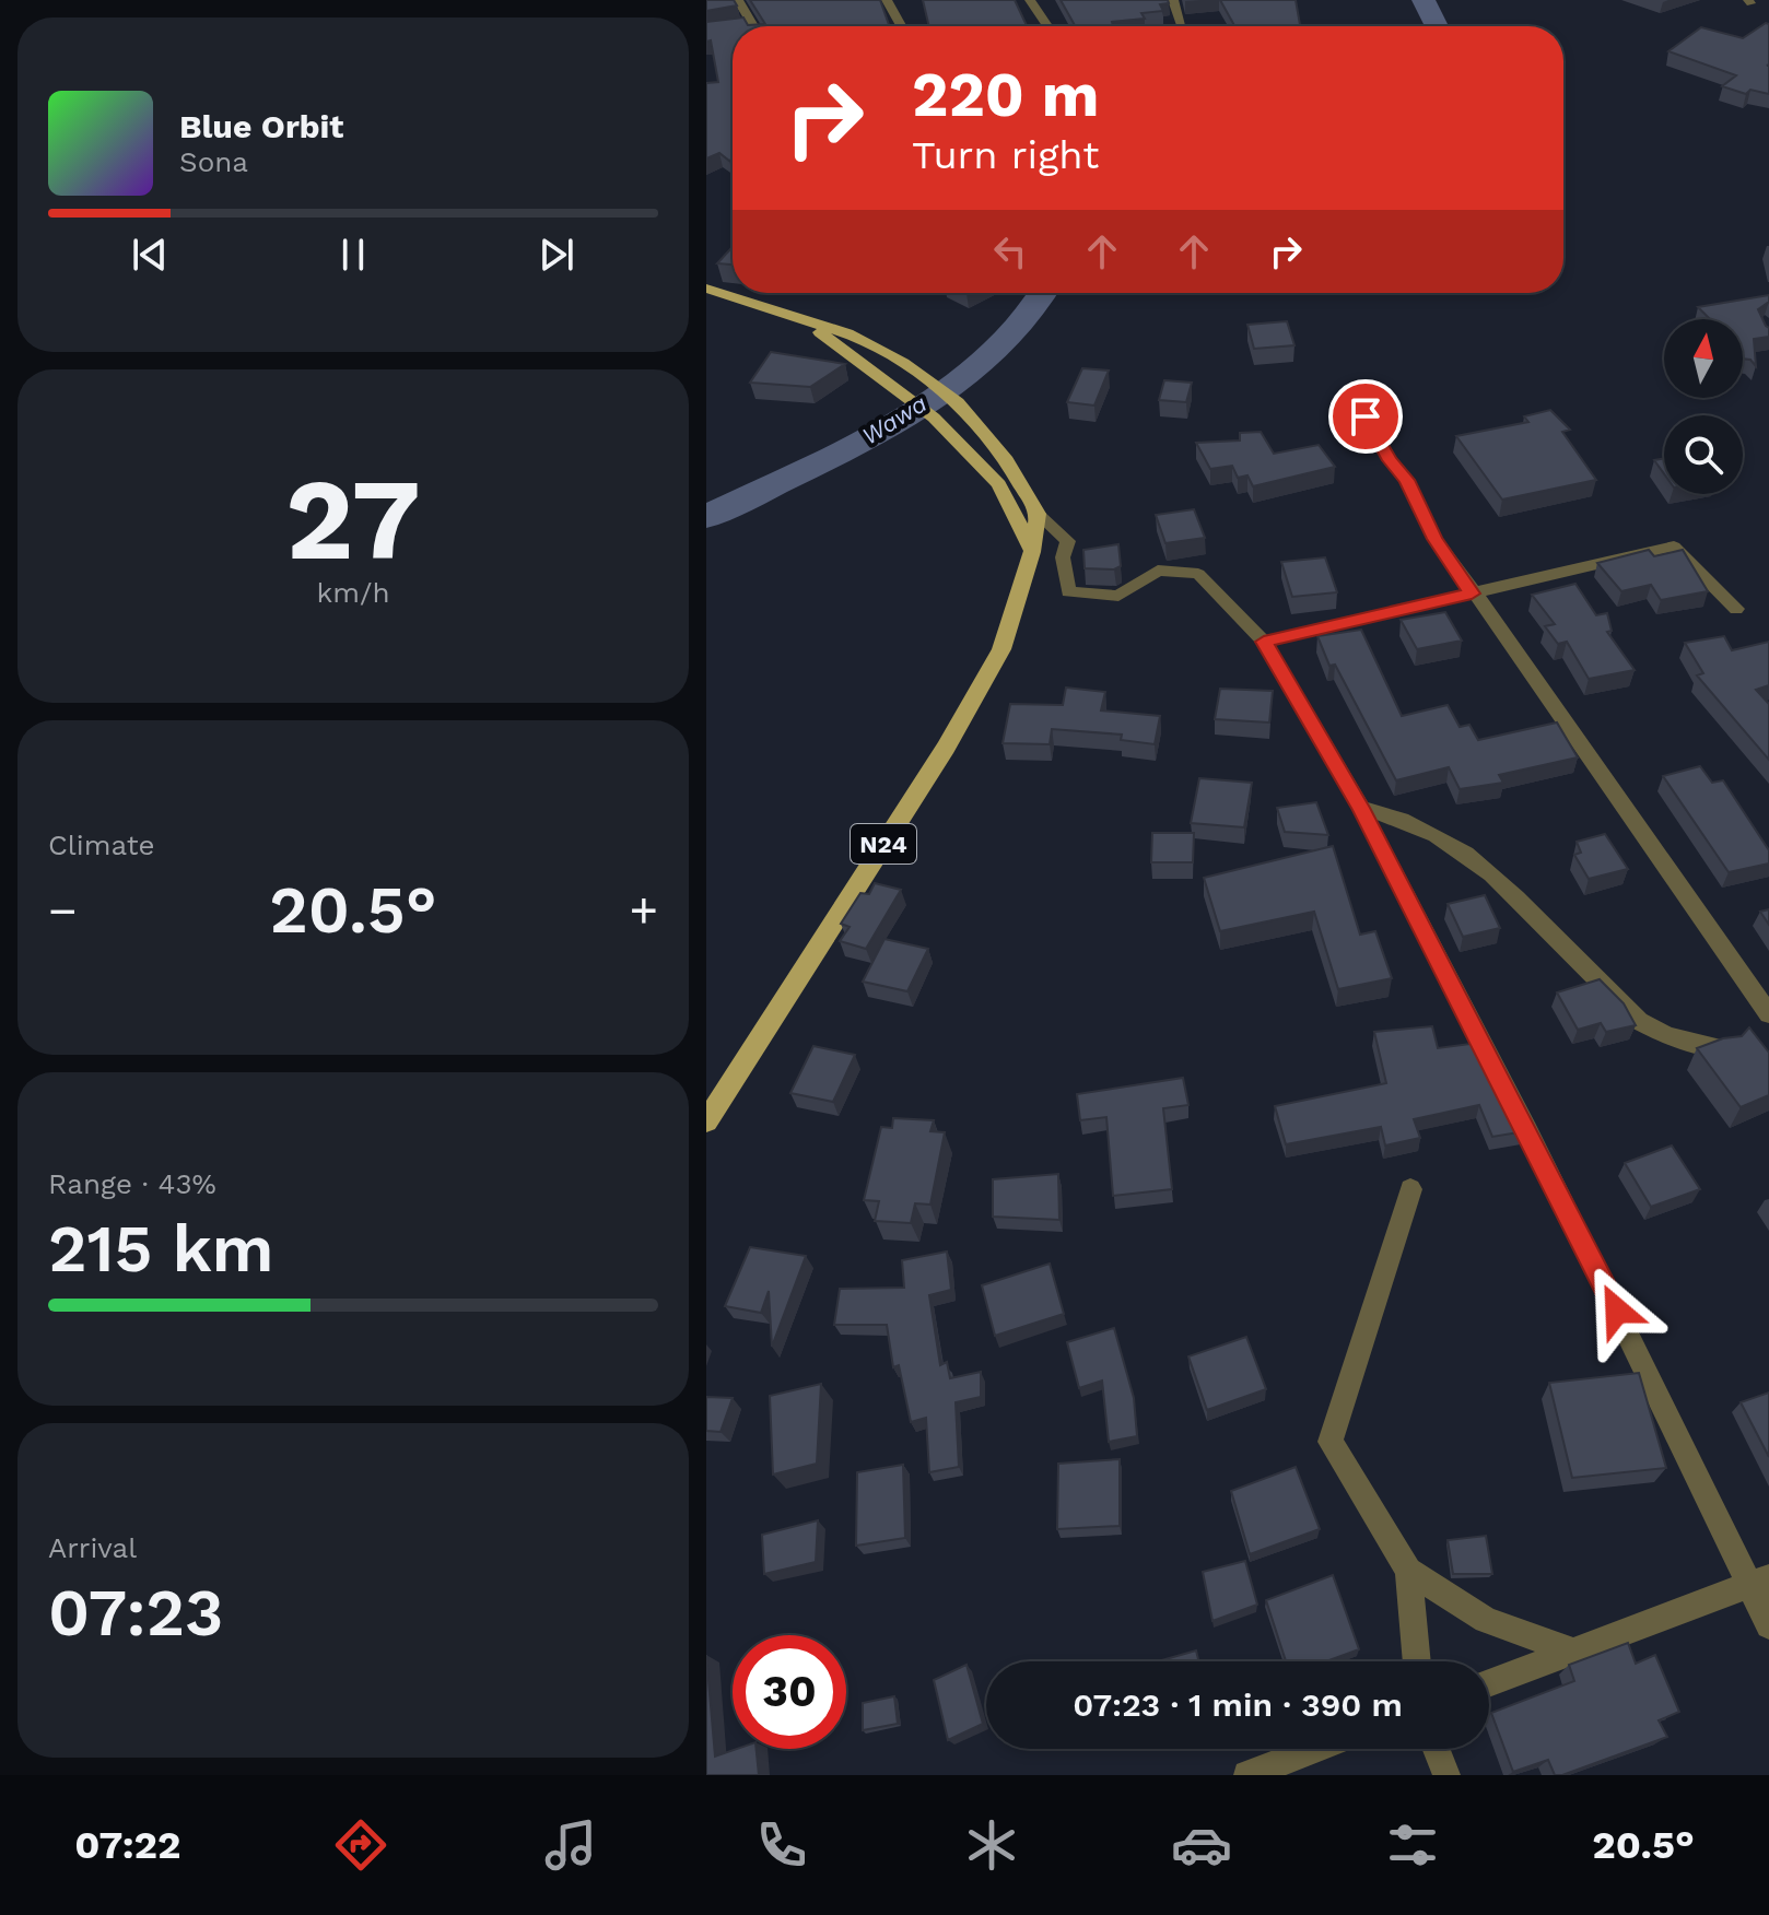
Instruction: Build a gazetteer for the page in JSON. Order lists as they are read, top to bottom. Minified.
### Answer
{"streets":{"main road":["N24"]},"water":["Wawa"],"north":"top","page":{"turn":["220 m","Turn right"],"song":["Blue Orbit","Sona"],"tile":[["27","km/h"],"Climate",["Range · 43%","215 km"],["Arrival","07:23"]],"heat":["−","20.5°","+"],"limit":"30","trip":"07:23 · 1 min · 390 m","tabs":["07:22","20.5°"]}}
